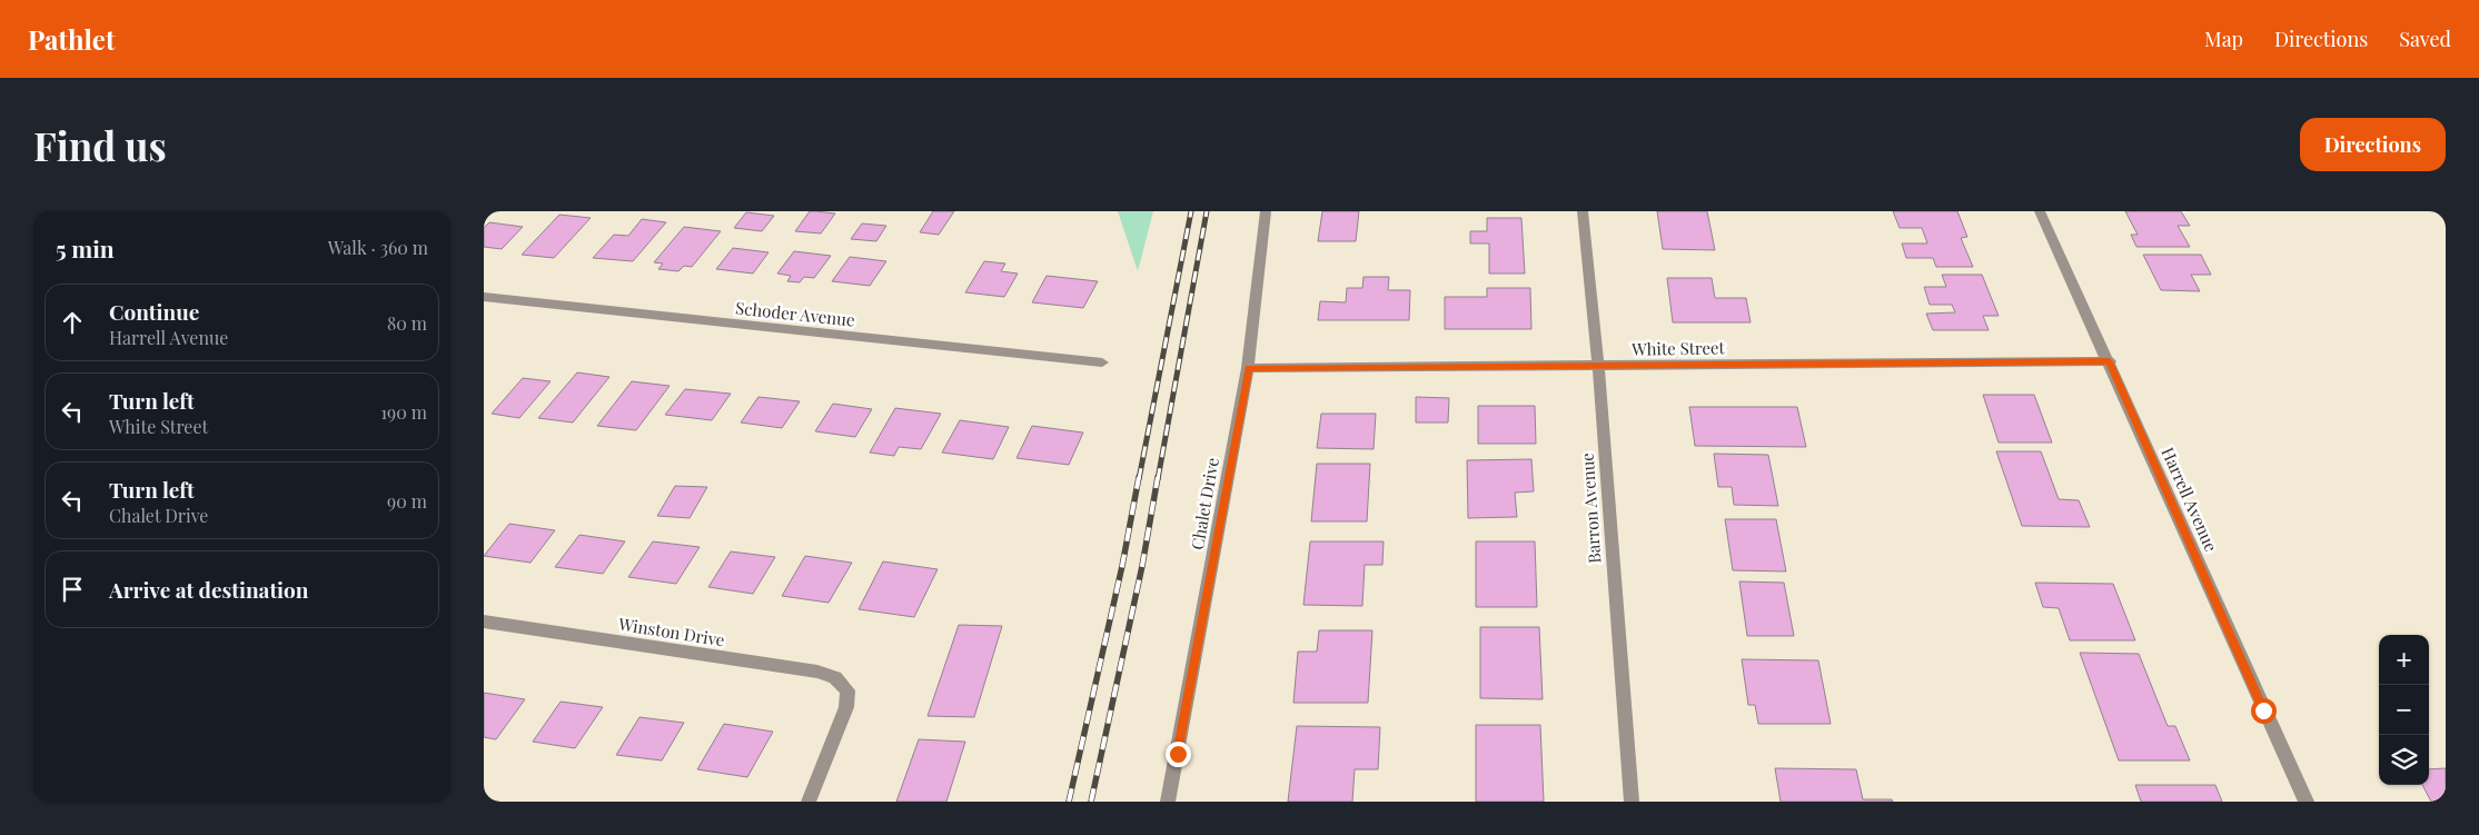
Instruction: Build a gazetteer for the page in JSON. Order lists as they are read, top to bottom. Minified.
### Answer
{"streets":{"street":["Schoder Avenue","White Street","Harrell Avenue","Chalet Drive","Barron Avenue","Winston Drive"]},"crossings":[["White Street","Harrell Avenue"],["White Street","Chalet Drive"],["White Street","Barron Avenue"]],"page":{"header":"Pathlet","nav":["Map","Directions","Saved"],"buttons":"Directions","title":"Find us","heading":["5 min","Walk · 360 m"],"list":[["Continue","Harrell Avenue","80 m"],["Turn left","White Street","190 m"],["Turn left","Chalet Drive","90 m"],"Arrive at destination"],"map_buttons":["+","−"]}}
